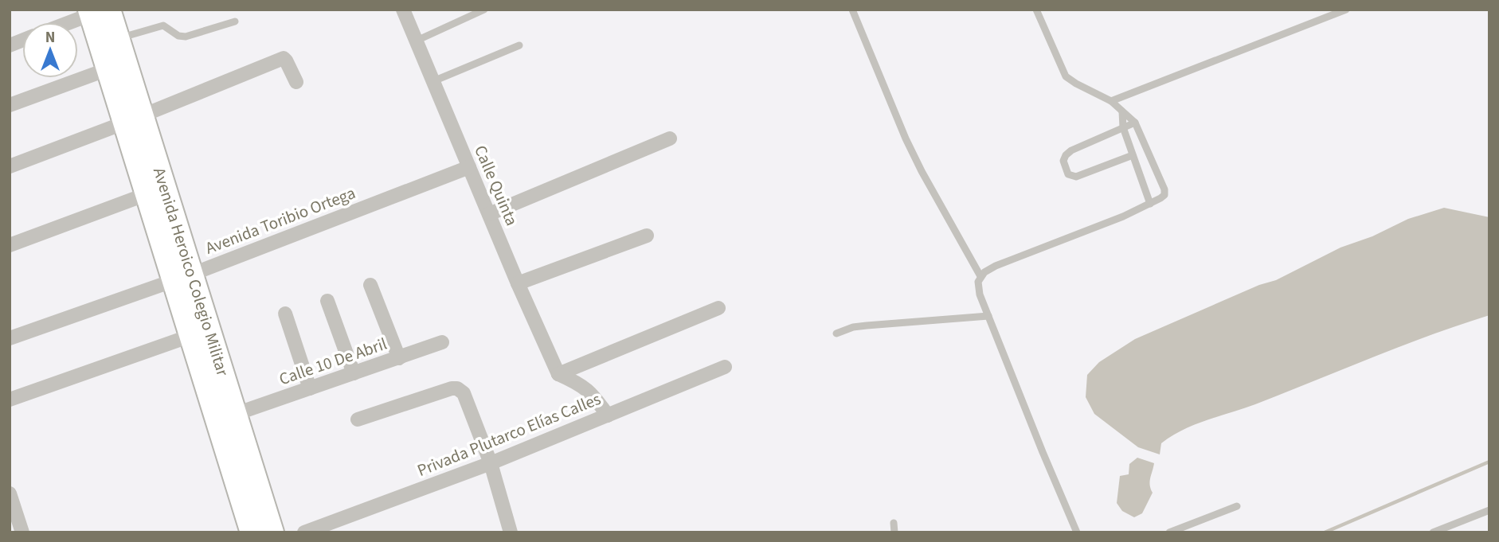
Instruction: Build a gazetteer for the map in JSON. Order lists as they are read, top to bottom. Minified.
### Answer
{"streets":{"main road":["Avenida Heroico Colegio Militar"],"street":["Calle Quinta","Avenida Toribio Ortega","Calle 10 De Abril","Privada Plutarco Elías Calles"]},"crossings":[["Calle Quinta","Avenida Toribio Ortega"],["Avenida Toribio Ortega","Avenida Heroico Colegio Militar"],["Avenida Heroico Colegio Militar","Calle 10 De Abril"]],"north":"top"}
